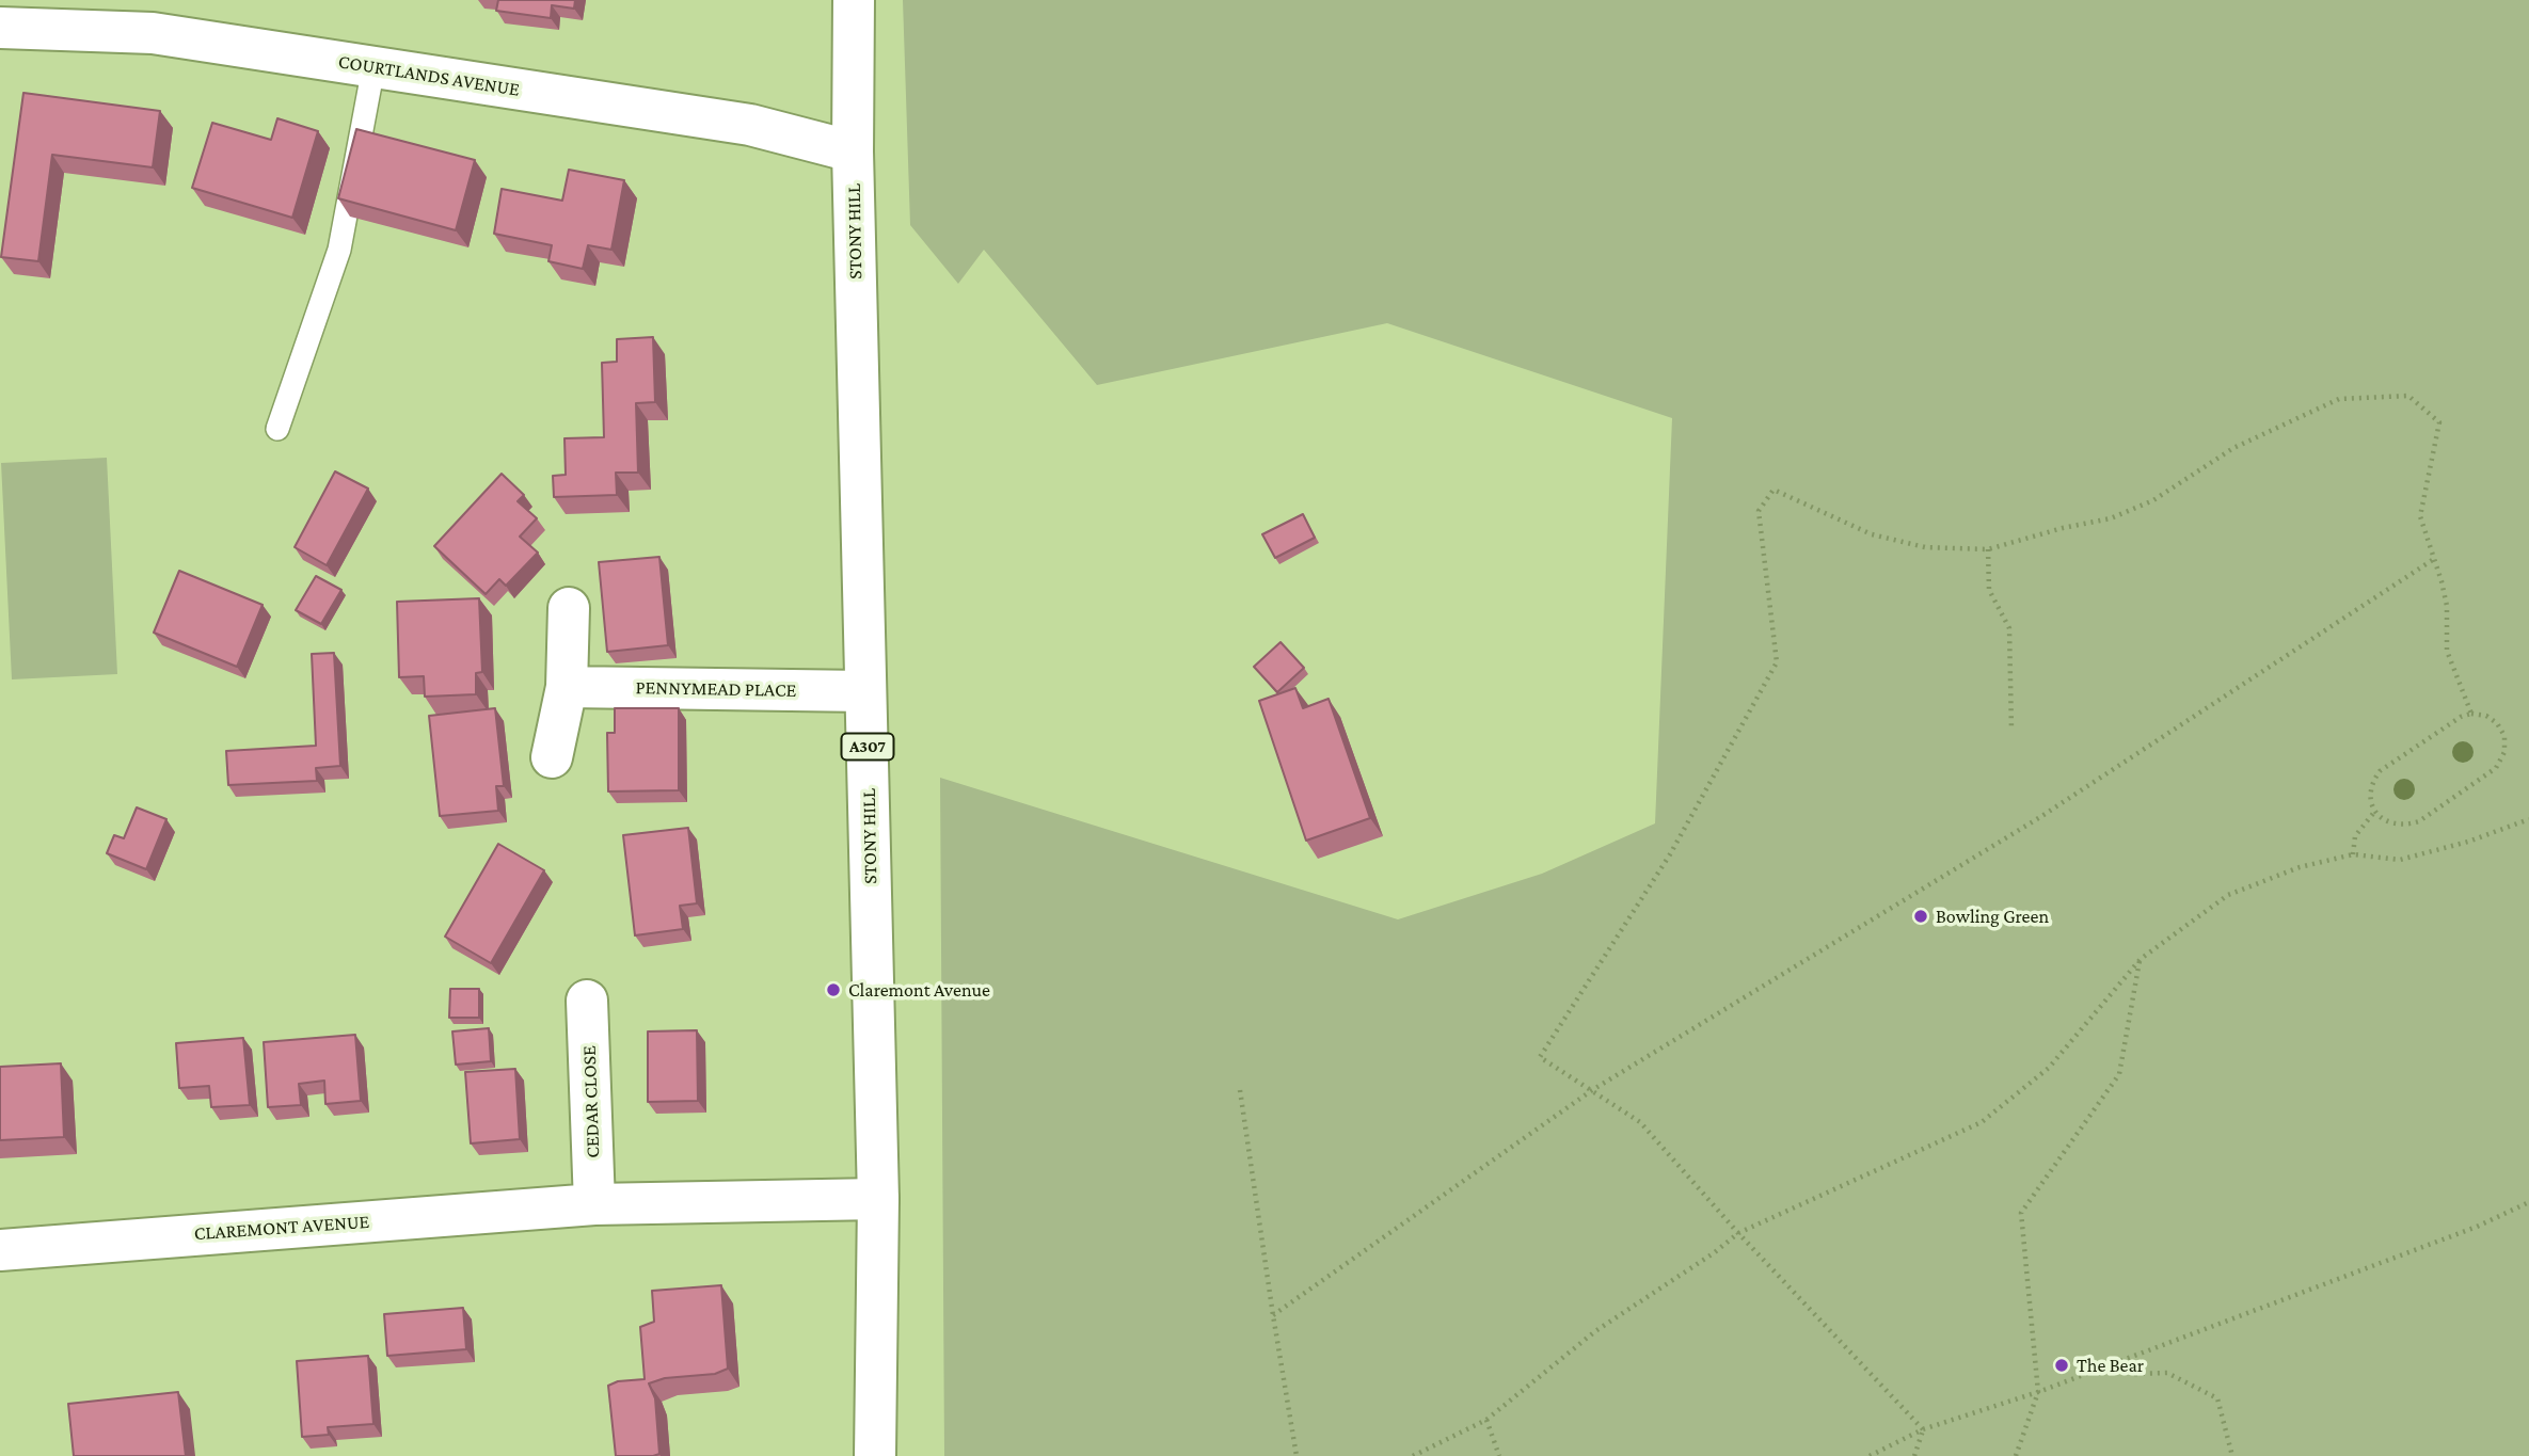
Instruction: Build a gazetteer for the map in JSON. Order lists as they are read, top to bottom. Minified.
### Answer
{"streets":{"street":["COURTLANDS AVENUE","STONY HILL","PENNYMEAD PLACE","A307","CEDAR CLOSE","CLAREMONT AVENUE"]},"crossings":[["COURTLANDS AVENUE","STONY HILL"],["STONY HILL","PENNYMEAD PLACE"],["STONY HILL","CLAREMONT AVENUE"],["CEDAR CLOSE","CLAREMONT AVENUE"]],"places":["Bowling Green","Claremont Avenue","The Bear"]}
